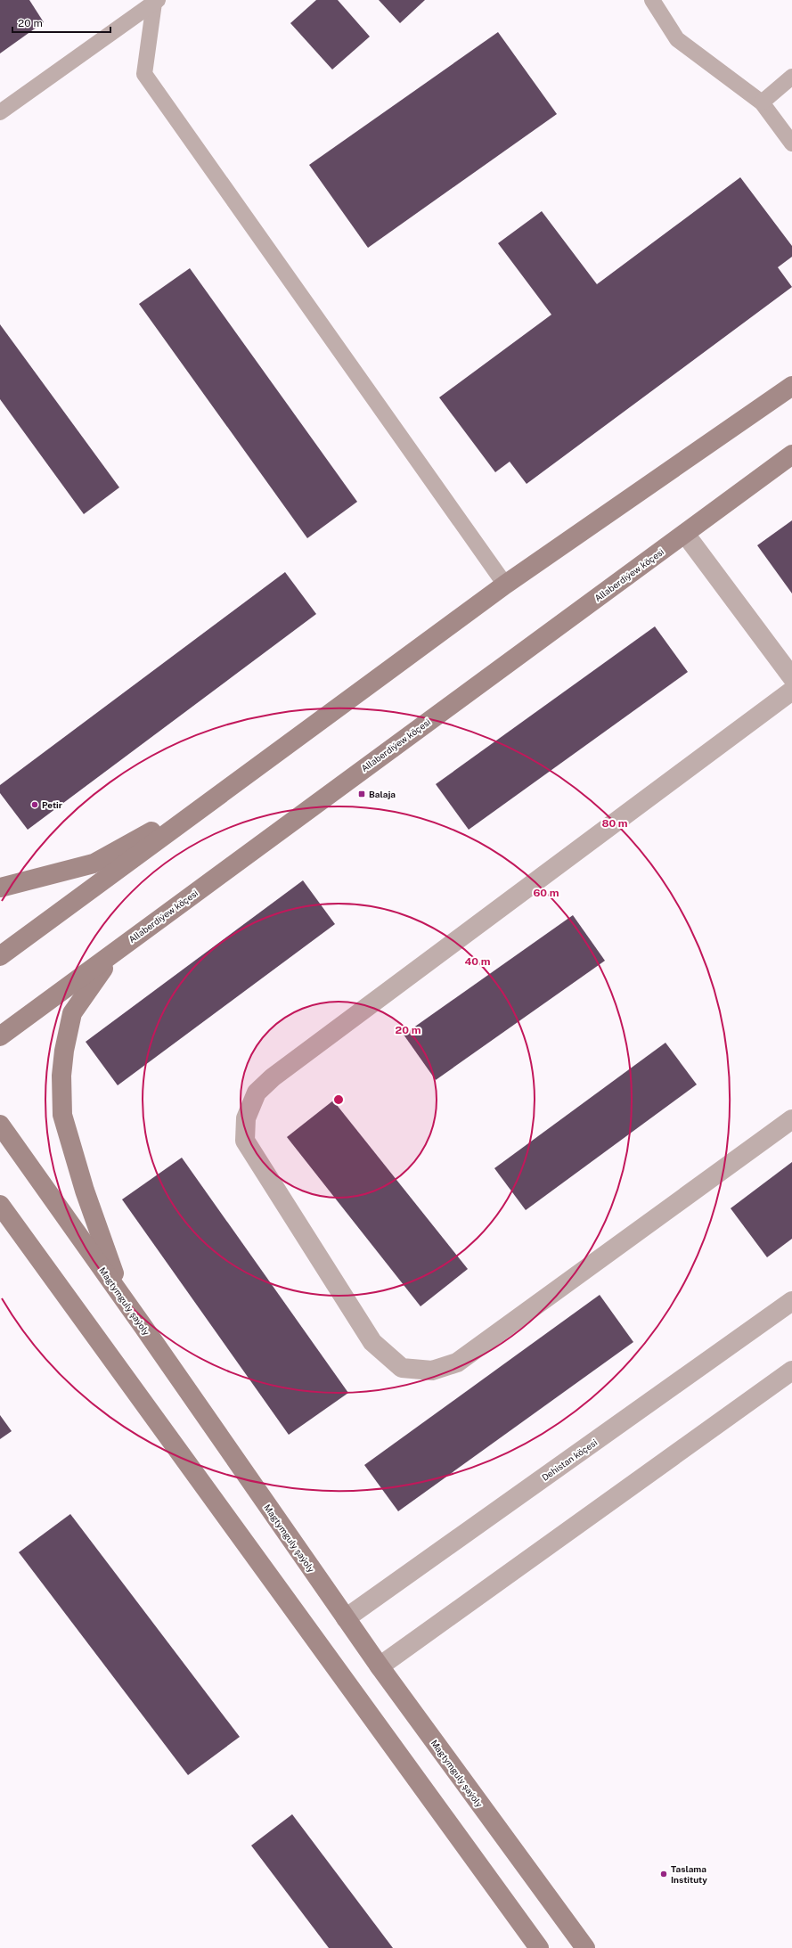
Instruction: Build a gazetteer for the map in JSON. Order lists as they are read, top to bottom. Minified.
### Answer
{"streets":{"street":["Allaberdiýew köçesi","Magtymguly şaýoly","Dehistan köçesi"]},"crossings":[["Magtymguly şaýoly","Dehistan köçesi"]],"places":{"transit":["Balaja"],"other":["Petir","Taslama Instituty"]},"scale_bar":"20 m","rings":["80 m","60 m","40 m","20 m"]}
